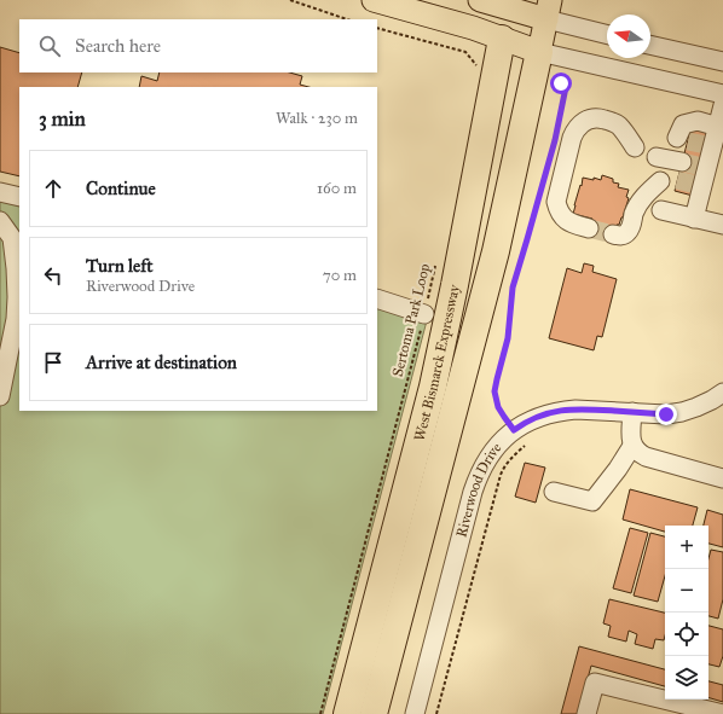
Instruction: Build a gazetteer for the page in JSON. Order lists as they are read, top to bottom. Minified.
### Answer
{"streets":{"highway":["West Bismarck Expressway"],"street":["Riverwood Drive"],"path":["Sertoma Park Loop"]},"north":"left","page":{"search":"Search here","heading":["3 min","Walk · 230 m"],"list":[["Continue","160 m"],["Turn left","Riverwood Drive","70 m"],"Arrive at destination"],"map_buttons":["+","−"]}}
